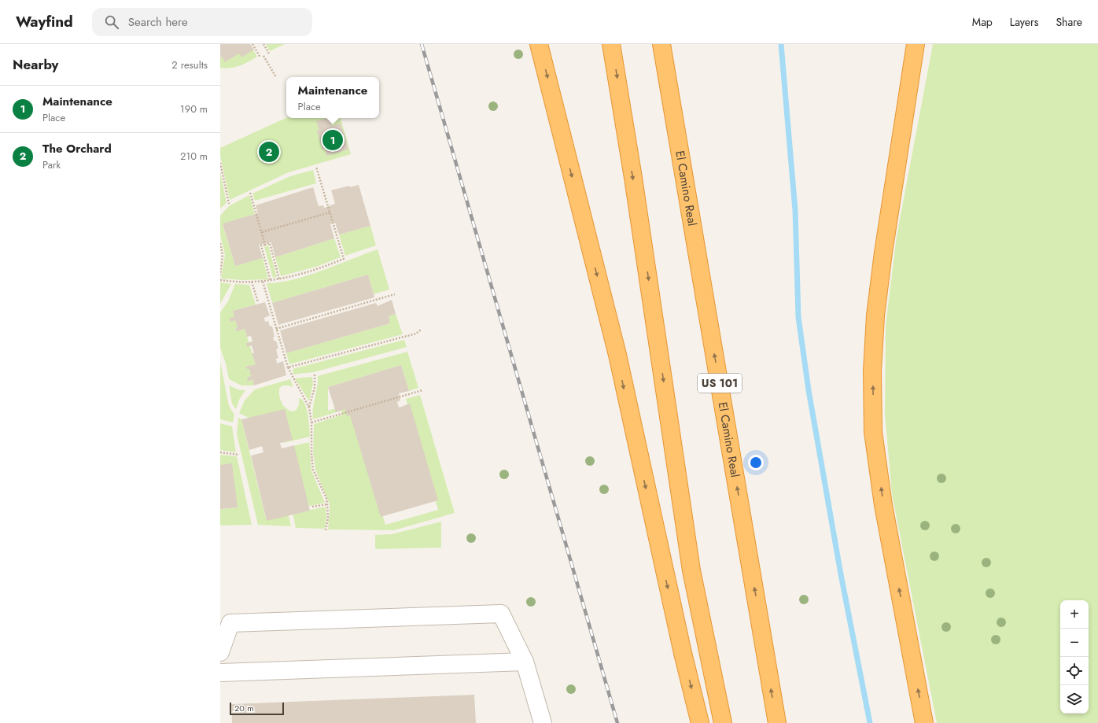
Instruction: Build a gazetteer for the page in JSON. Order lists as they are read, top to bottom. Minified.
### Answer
{"streets":{"highway":["El Camino Real","US 101"]},"scale_bar":"20 m","page":{"header":"Wayfind","search":"Search here","nav":["Map","Layers","Share"],"heading":["Nearby","2 results"],"popup":["Maintenance","Place"],"list":[{"mark":"1","name":"Maintenance","note":"Place","value":"190 m"},{"mark":"2","name":"The Orchard","note":"Park","value":"210 m"}],"pins":["1","2"],"map_buttons":["+","−"],"scale":"20 m"}}
